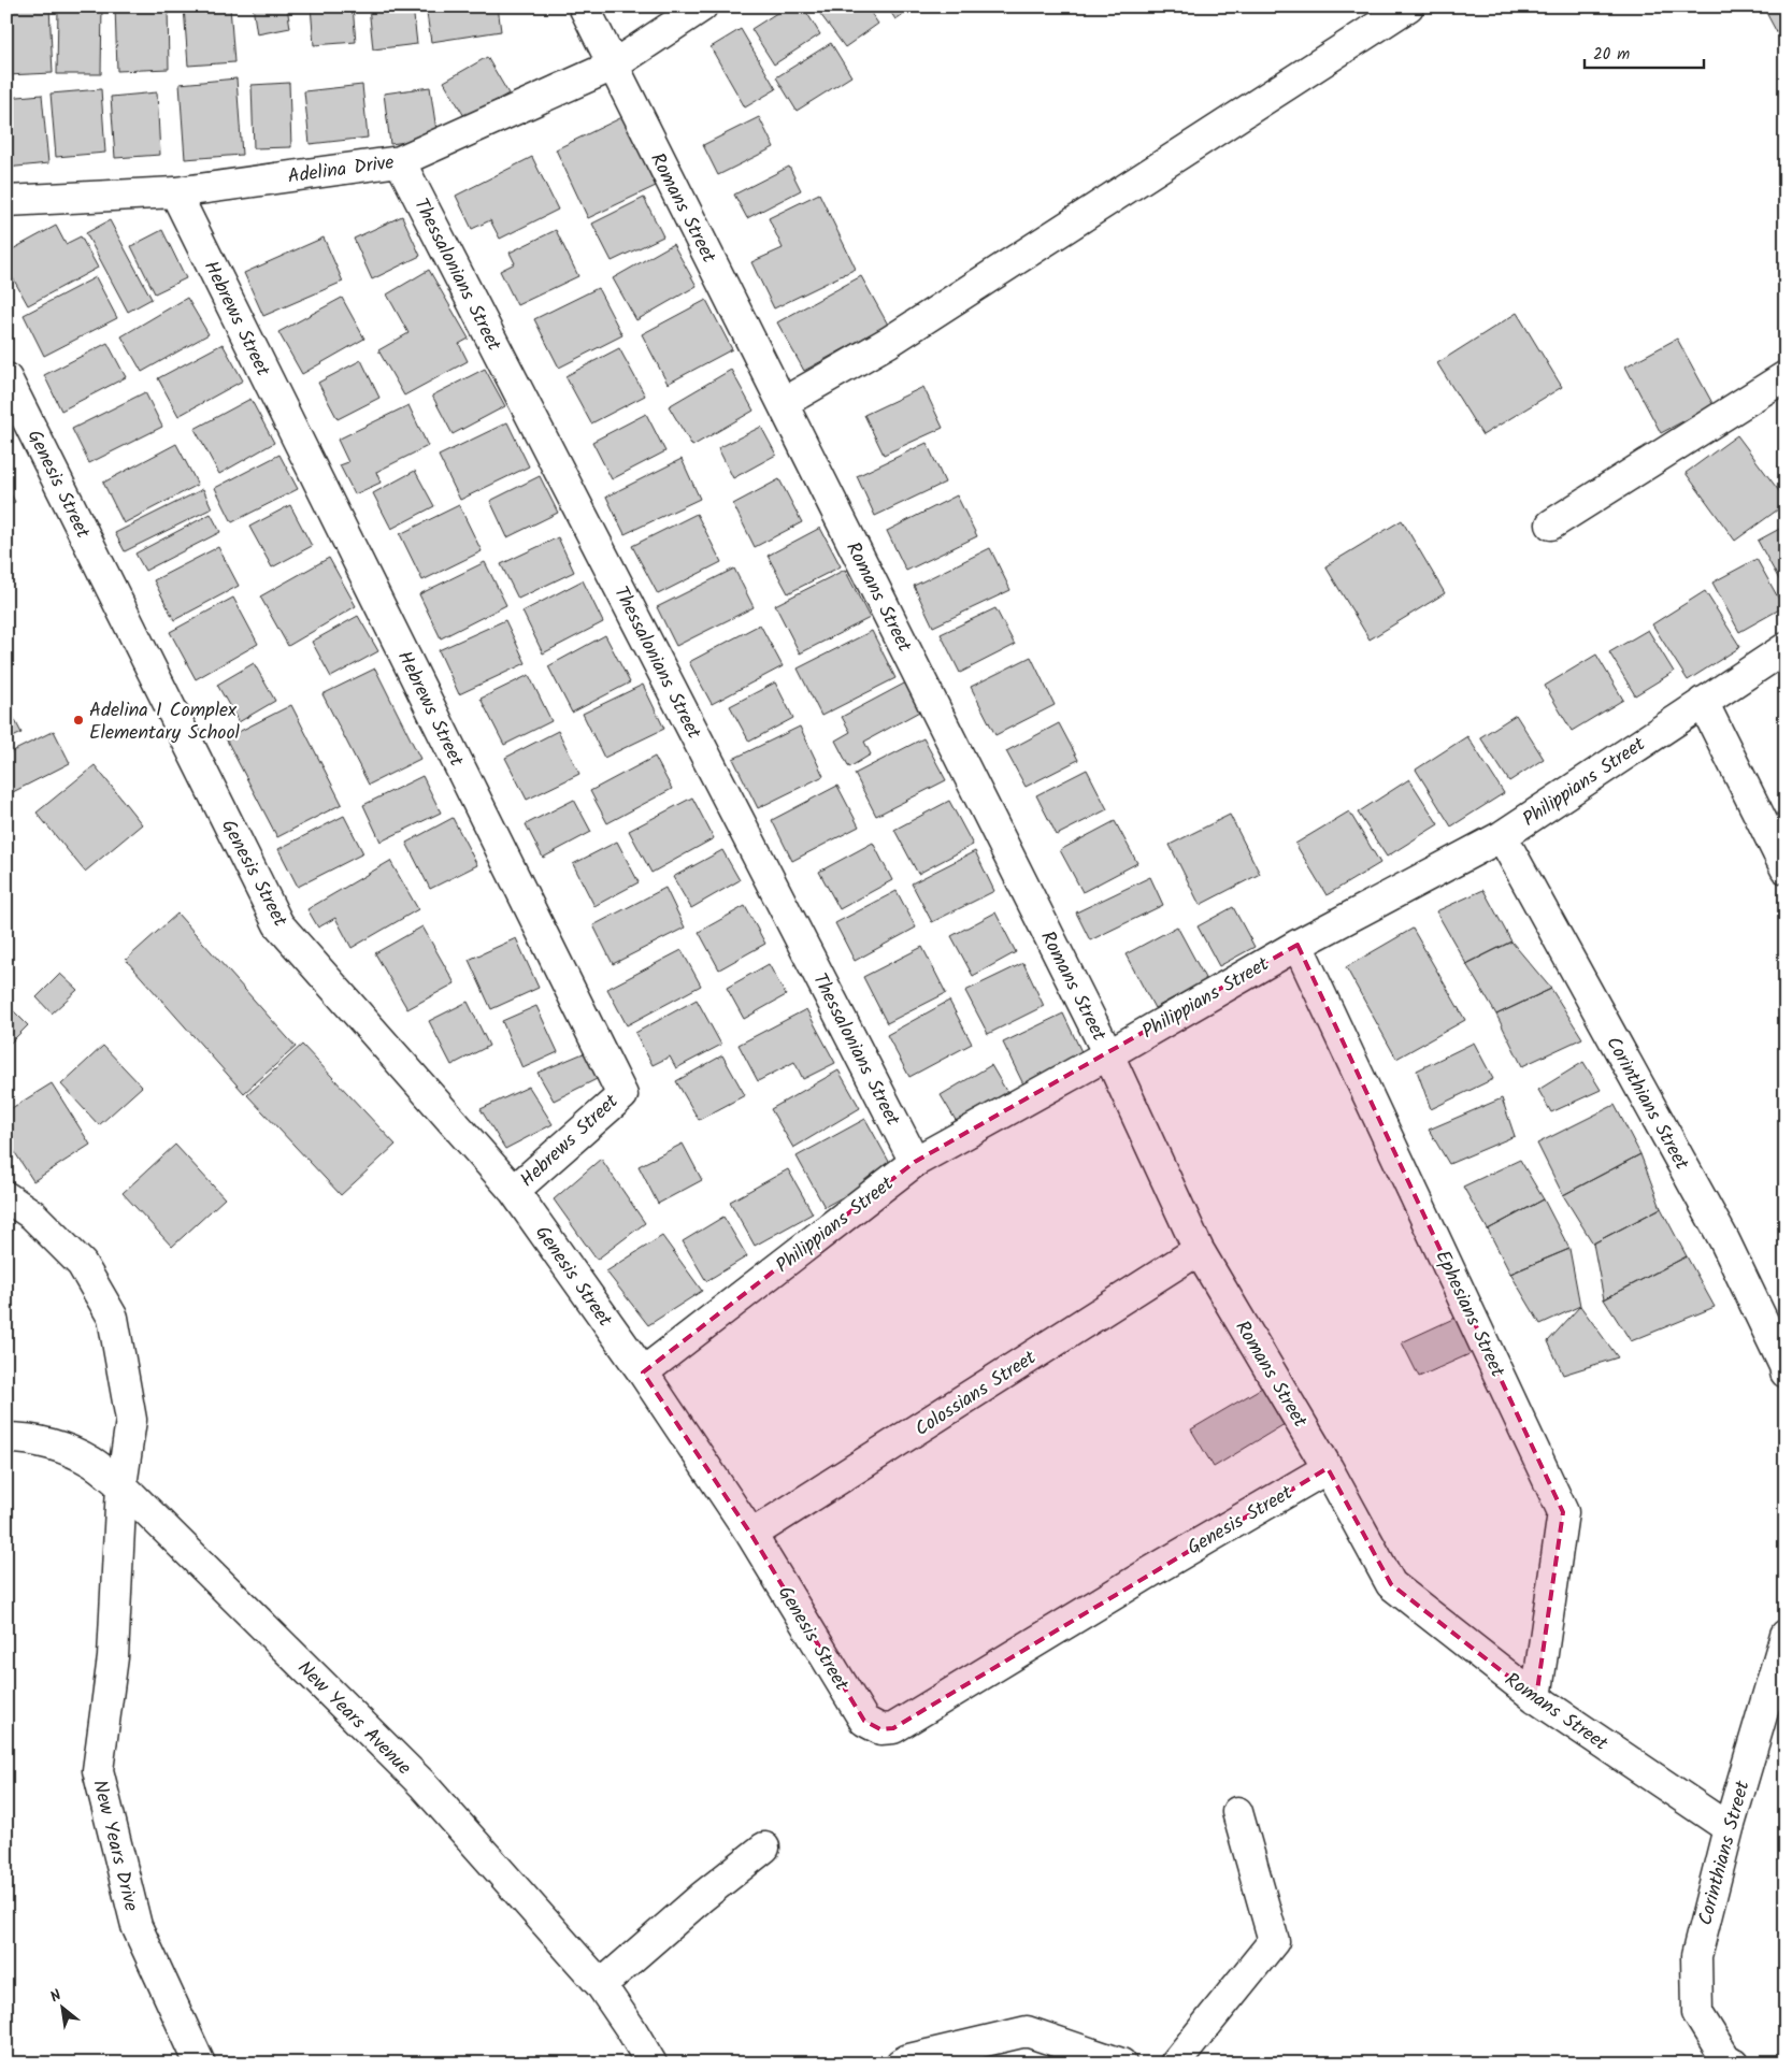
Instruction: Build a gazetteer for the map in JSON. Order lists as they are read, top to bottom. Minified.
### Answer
{"streets":{"street":["Adelina Drive","Romans Street","Thessalonians Street","Hebrews Street","Genesis Street","Philippians Street","Corinthians Street","Ephesians Street","Colossians Street","New Years Avenue","New Years Drive"]},"crossings":[["Adelina Drive","Romans Street"],["Adelina Drive","Thessalonians Street"],["Adelina Drive","Hebrews Street"],["Romans Street","Genesis Street"],["Romans Street","Philippians Street"],["Romans Street","Corinthians Street"],["Romans Street","Ephesians Street"],["Romans Street","Colossians Street"],["Thessalonians Street","Philippians Street"],["Hebrews Street","Genesis Street"],["Genesis Street","Philippians Street"],["Genesis Street","Colossians Street"],["Philippians Street","Corinthians Street"],["Philippians Street","Ephesians Street"],["New Years Avenue","New Years Drive"]],"places":["Adelina I Complex Elementary School"],"scale_bar":"20 m","north":"top left"}
